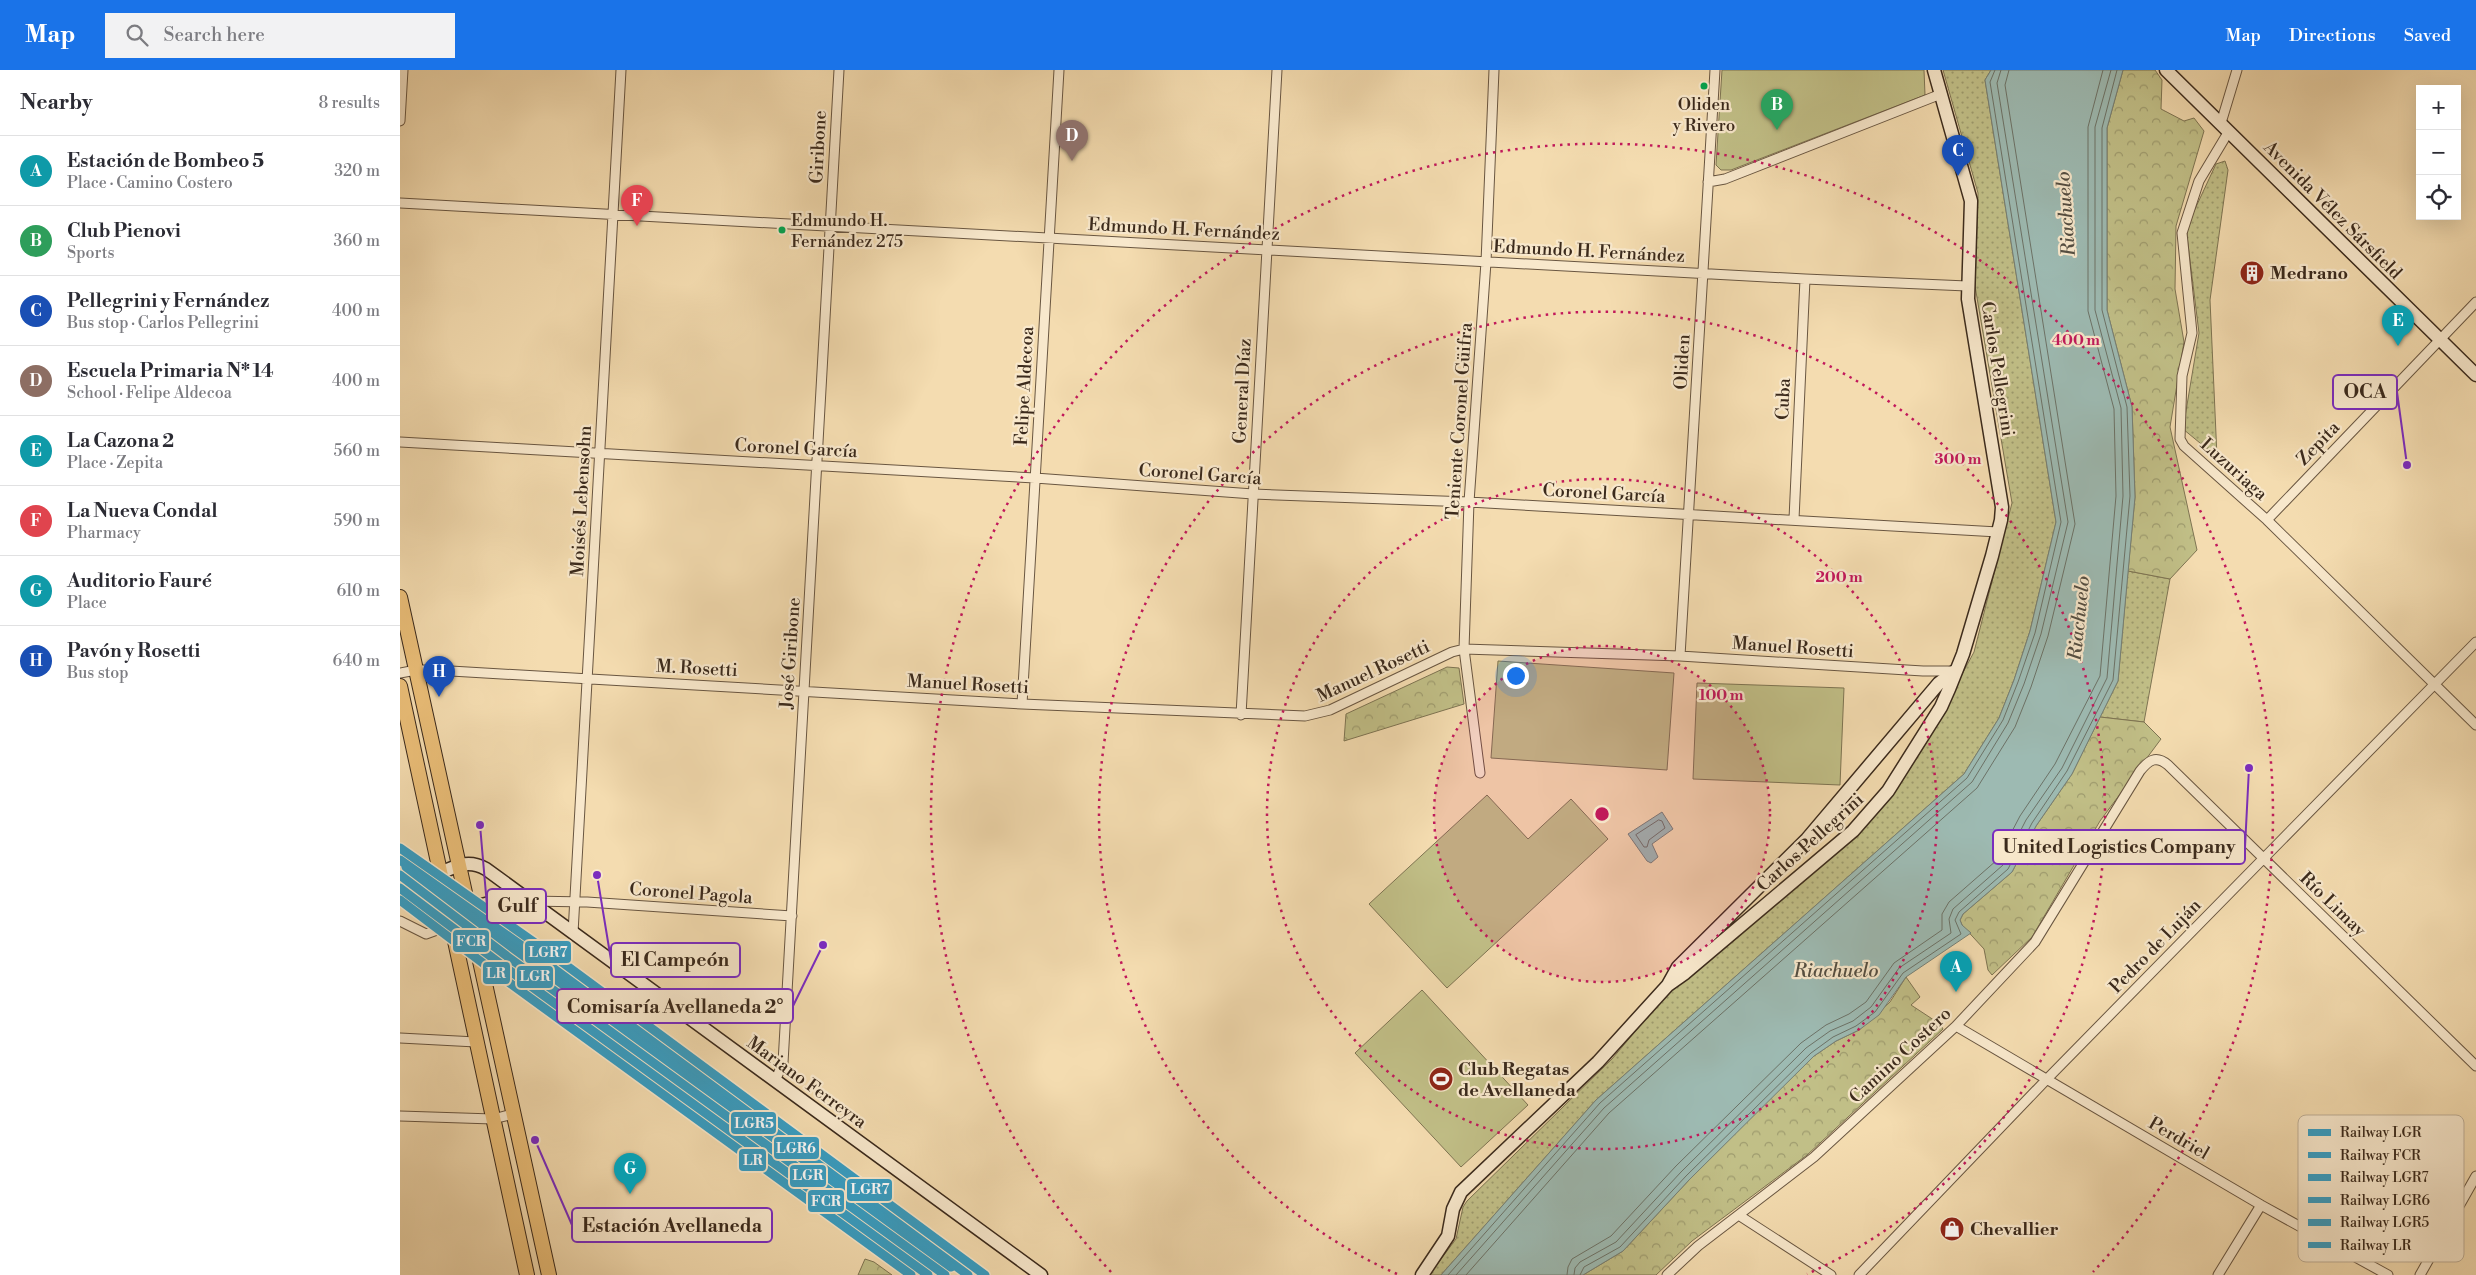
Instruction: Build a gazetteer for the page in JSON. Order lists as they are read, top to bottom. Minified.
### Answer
{"streets":{"street":["Giribone","Avenida Vélez Sársfield","Edmundo H. Fernández","Oliden","Carlos Pellegrini","Felipe Aldecoa","General Díaz","Cuba","Teniente Coronel Güifra","Zepita","Coronel García","Luzuriaga","Moisés Lebensohn","Manuel Rosetti","José Giribone","M. Rosetti","Coronel Pagola","Río Limay","Pedro de Luján","Camino Costero","Mariano Ferreyra","Perdriel"]},"crossings":[["Giribone","Edmundo H. Fernández"],["Giribone","José Giribone"],["Avenida Vélez Sársfield","Zepita"],["Avenida Vélez Sársfield","Luzuriaga"],["Edmundo H. Fernández","Oliden"],["Edmundo H. Fernández","Carlos Pellegrini"],["Edmundo H. Fernández","Felipe Aldecoa"],["Edmundo H. Fernández","General Díaz"],["Edmundo H. Fernández","Cuba"],["Edmundo H. Fernández","Teniente Coronel Güifra"],["Edmundo H. Fernández","Moisés Lebensohn"],["Edmundo H. Fernández","José Giribone"],["Oliden","Coronel García"],["Oliden","Manuel Rosetti"],["Carlos Pellegrini","Coronel García"],["Carlos Pellegrini","Manuel Rosetti"],["Felipe Aldecoa","Coronel García"],["Felipe Aldecoa","Manuel Rosetti"],["General Díaz","Coronel García"],["General Díaz","Manuel Rosetti"],["Cuba","Coronel García"],["Teniente Coronel Güifra","Coronel García"],["Teniente Coronel Güifra","Manuel Rosetti"],["Zepita","Luzuriaga"],["Coronel García","Moisés Lebensohn"],["Coronel García","José Giribone"],["Luzuriaga","Pedro de Luján"],["Moisés Lebensohn","M. Rosetti"],["Moisés Lebensohn","Coronel Pagola"],["Moisés Lebensohn","Mariano Ferreyra"],["Manuel Rosetti","José Giribone"],["Manuel Rosetti","M. Rosetti"],["José Giribone","M. Rosetti"],["José Giribone","Coronel Pagola"],["José Giribone","Mariano Ferreyra"],["Coronel Pagola","Mariano Ferreyra"],["Río Limay","Pedro de Luján"],["Río Limay","Camino Costero"],["Pedro de Luján","Perdriel"],["Camino Costero","Perdriel"]],"water":["Riachuelo"],"places":{"other":["Oliden y Rivero","Edmundo H. Fernández 275","OCA","United Logistics Company","Gulf","El Campeón","Comisaría Avellaneda 2°","Estación Avellaneda"],"building":["Medrano"],"sports":["Club Regatas de Avellaneda"],"shop":["Chevallier"]},"lines":["rail line LGR7","rail line LGR6","rail line LGR5","rail line LGR","rail line FCR","rail line LR"],"legend":["Railway LGR","Railway FCR","Railway LGR7","Railway LGR6","Railway LGR5","Railway LR"],"page":{"header":"Map","search":"Search here","nav":["Map","Directions","Saved"],"heading":["Nearby","8 results"],"map_buttons":["+","−"],"pins":["B","D","C","F","E","H","A","G"],"list":[{"mark":"A","name":"Estación de Bombeo 5","note":"Place · Camino Costero","value":"320 m"},{"mark":"B","name":"Club Pienovi","note":"Sports","value":"360 m"},{"mark":"C","name":"Pellegrini y Fernández","note":"Bus stop · Carlos Pellegrini","value":"400 m"},{"mark":"D","name":"Escuela Primaria N* 14","note":"School · Felipe Aldecoa","value":"400 m"},{"mark":"E","name":"La Cazona 2","note":"Place · Zepita","value":"560 m"},{"mark":"F","name":"La Nueva Condal","note":"Pharmacy","value":"590 m"},{"mark":"G","name":"Auditorio Fauré","note":"Place","value":"610 m"},{"mark":"H","name":"Pavón y Rosetti","note":"Bus stop","value":"640 m"}]},"rings":["400 m","300 m","200 m","100 m"]}
